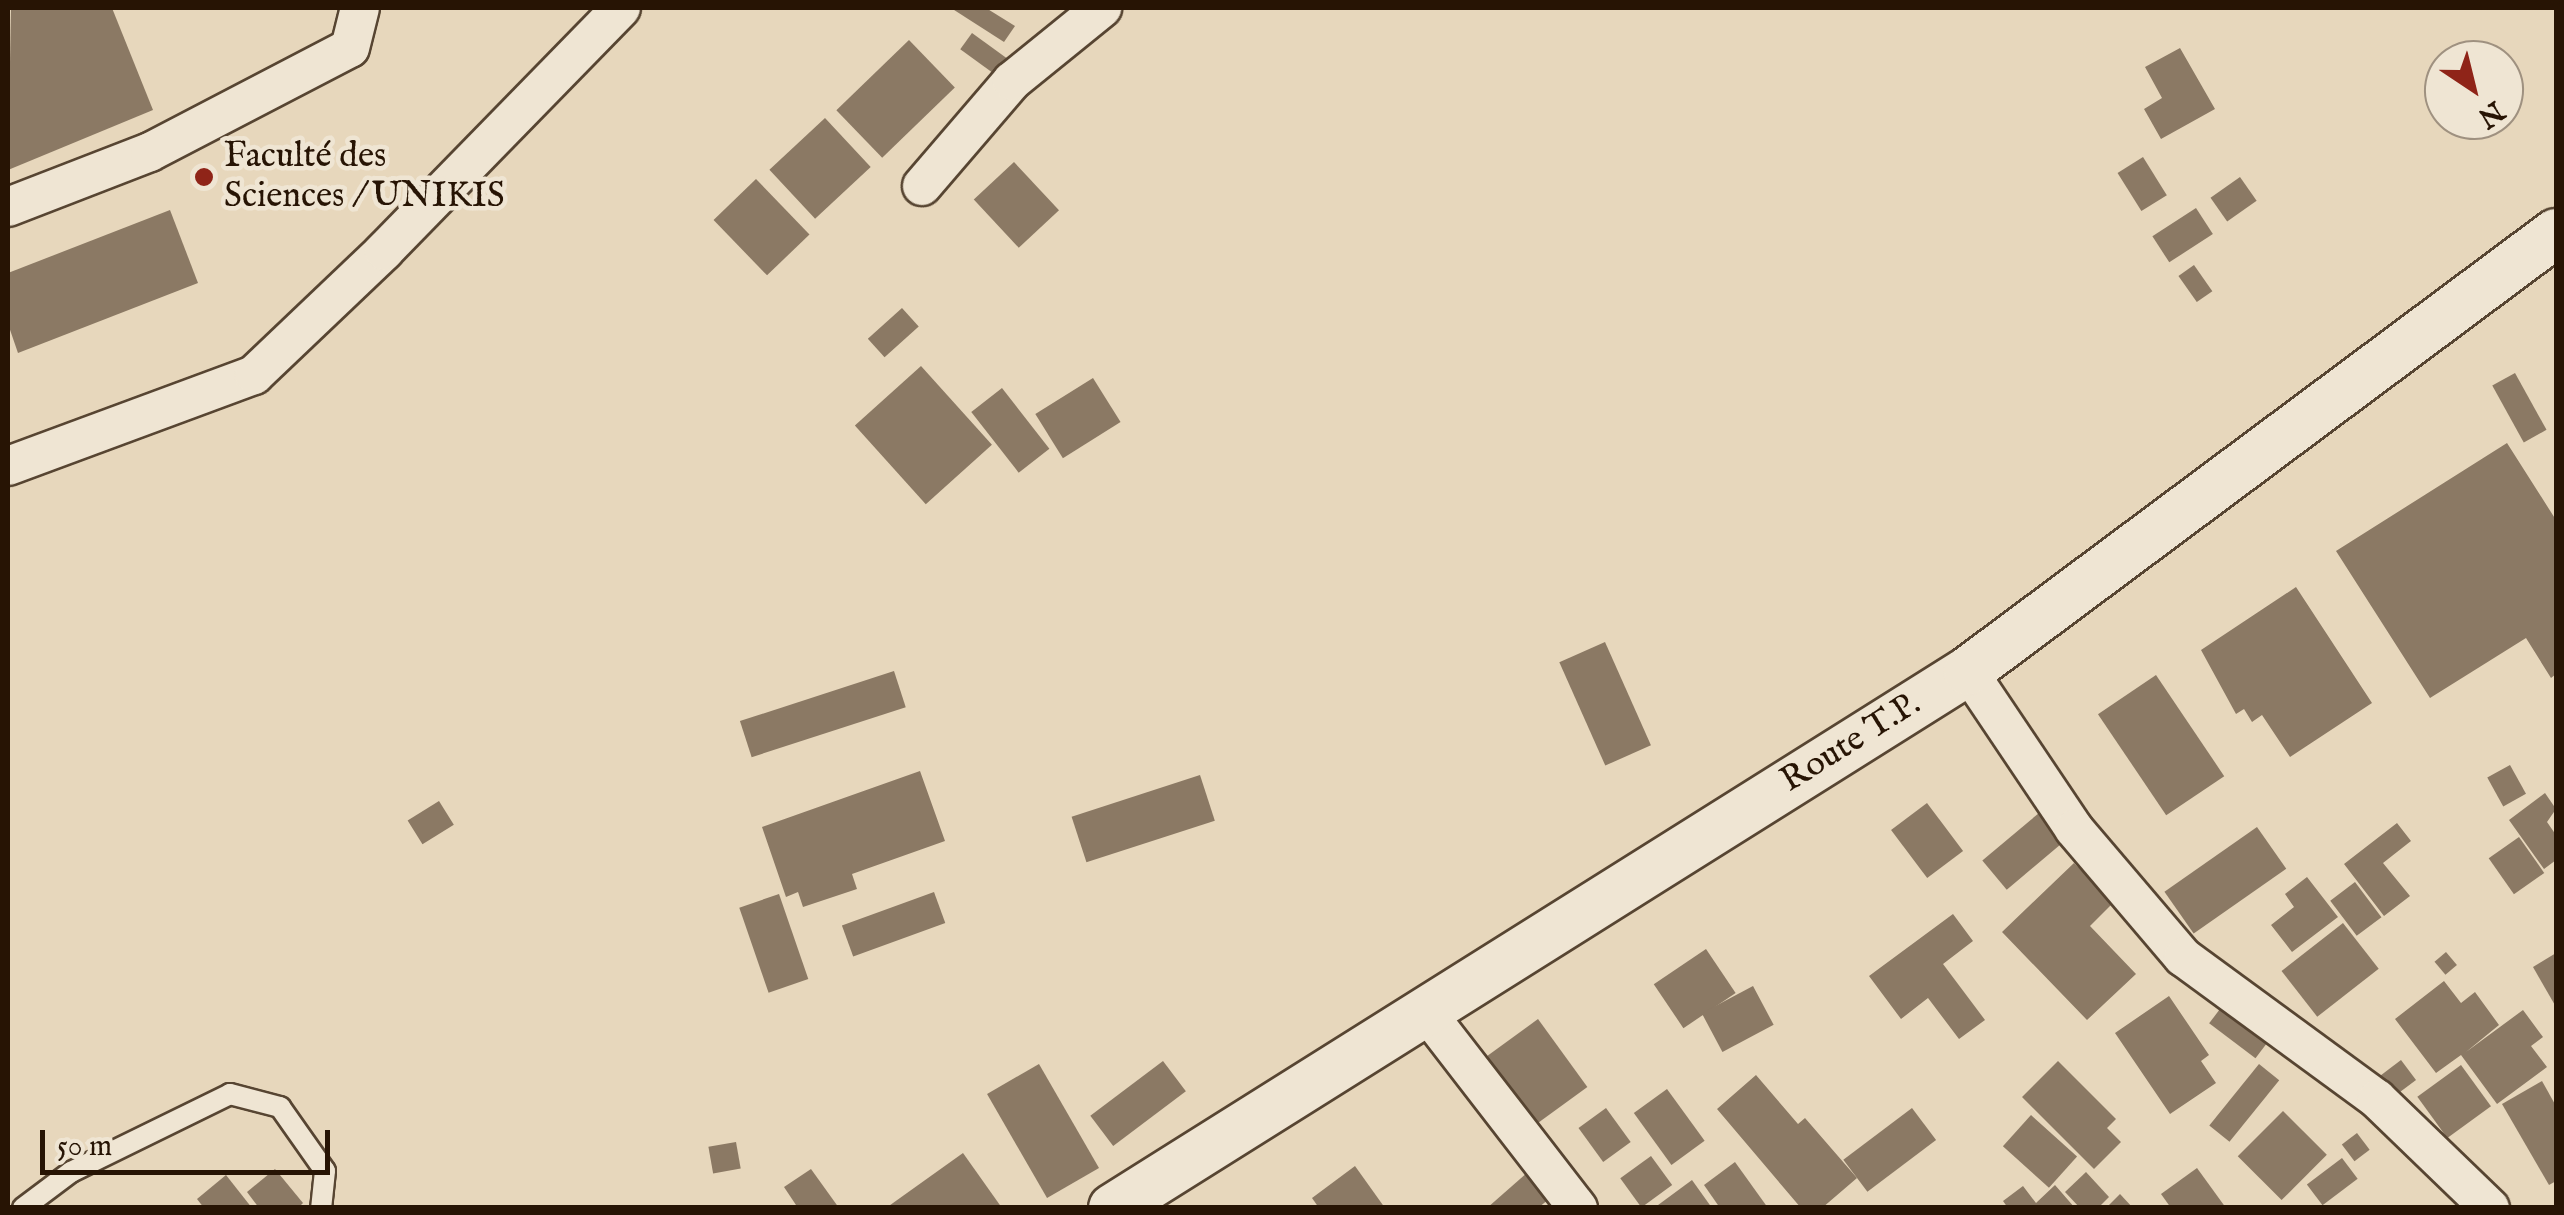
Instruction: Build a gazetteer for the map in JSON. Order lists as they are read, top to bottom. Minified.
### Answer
{"streets":{"street":["Route T.P."]},"places":["Faculté des Sciences / UNIKIS"],"scale_bar":"50 m","north":"bottom right"}
